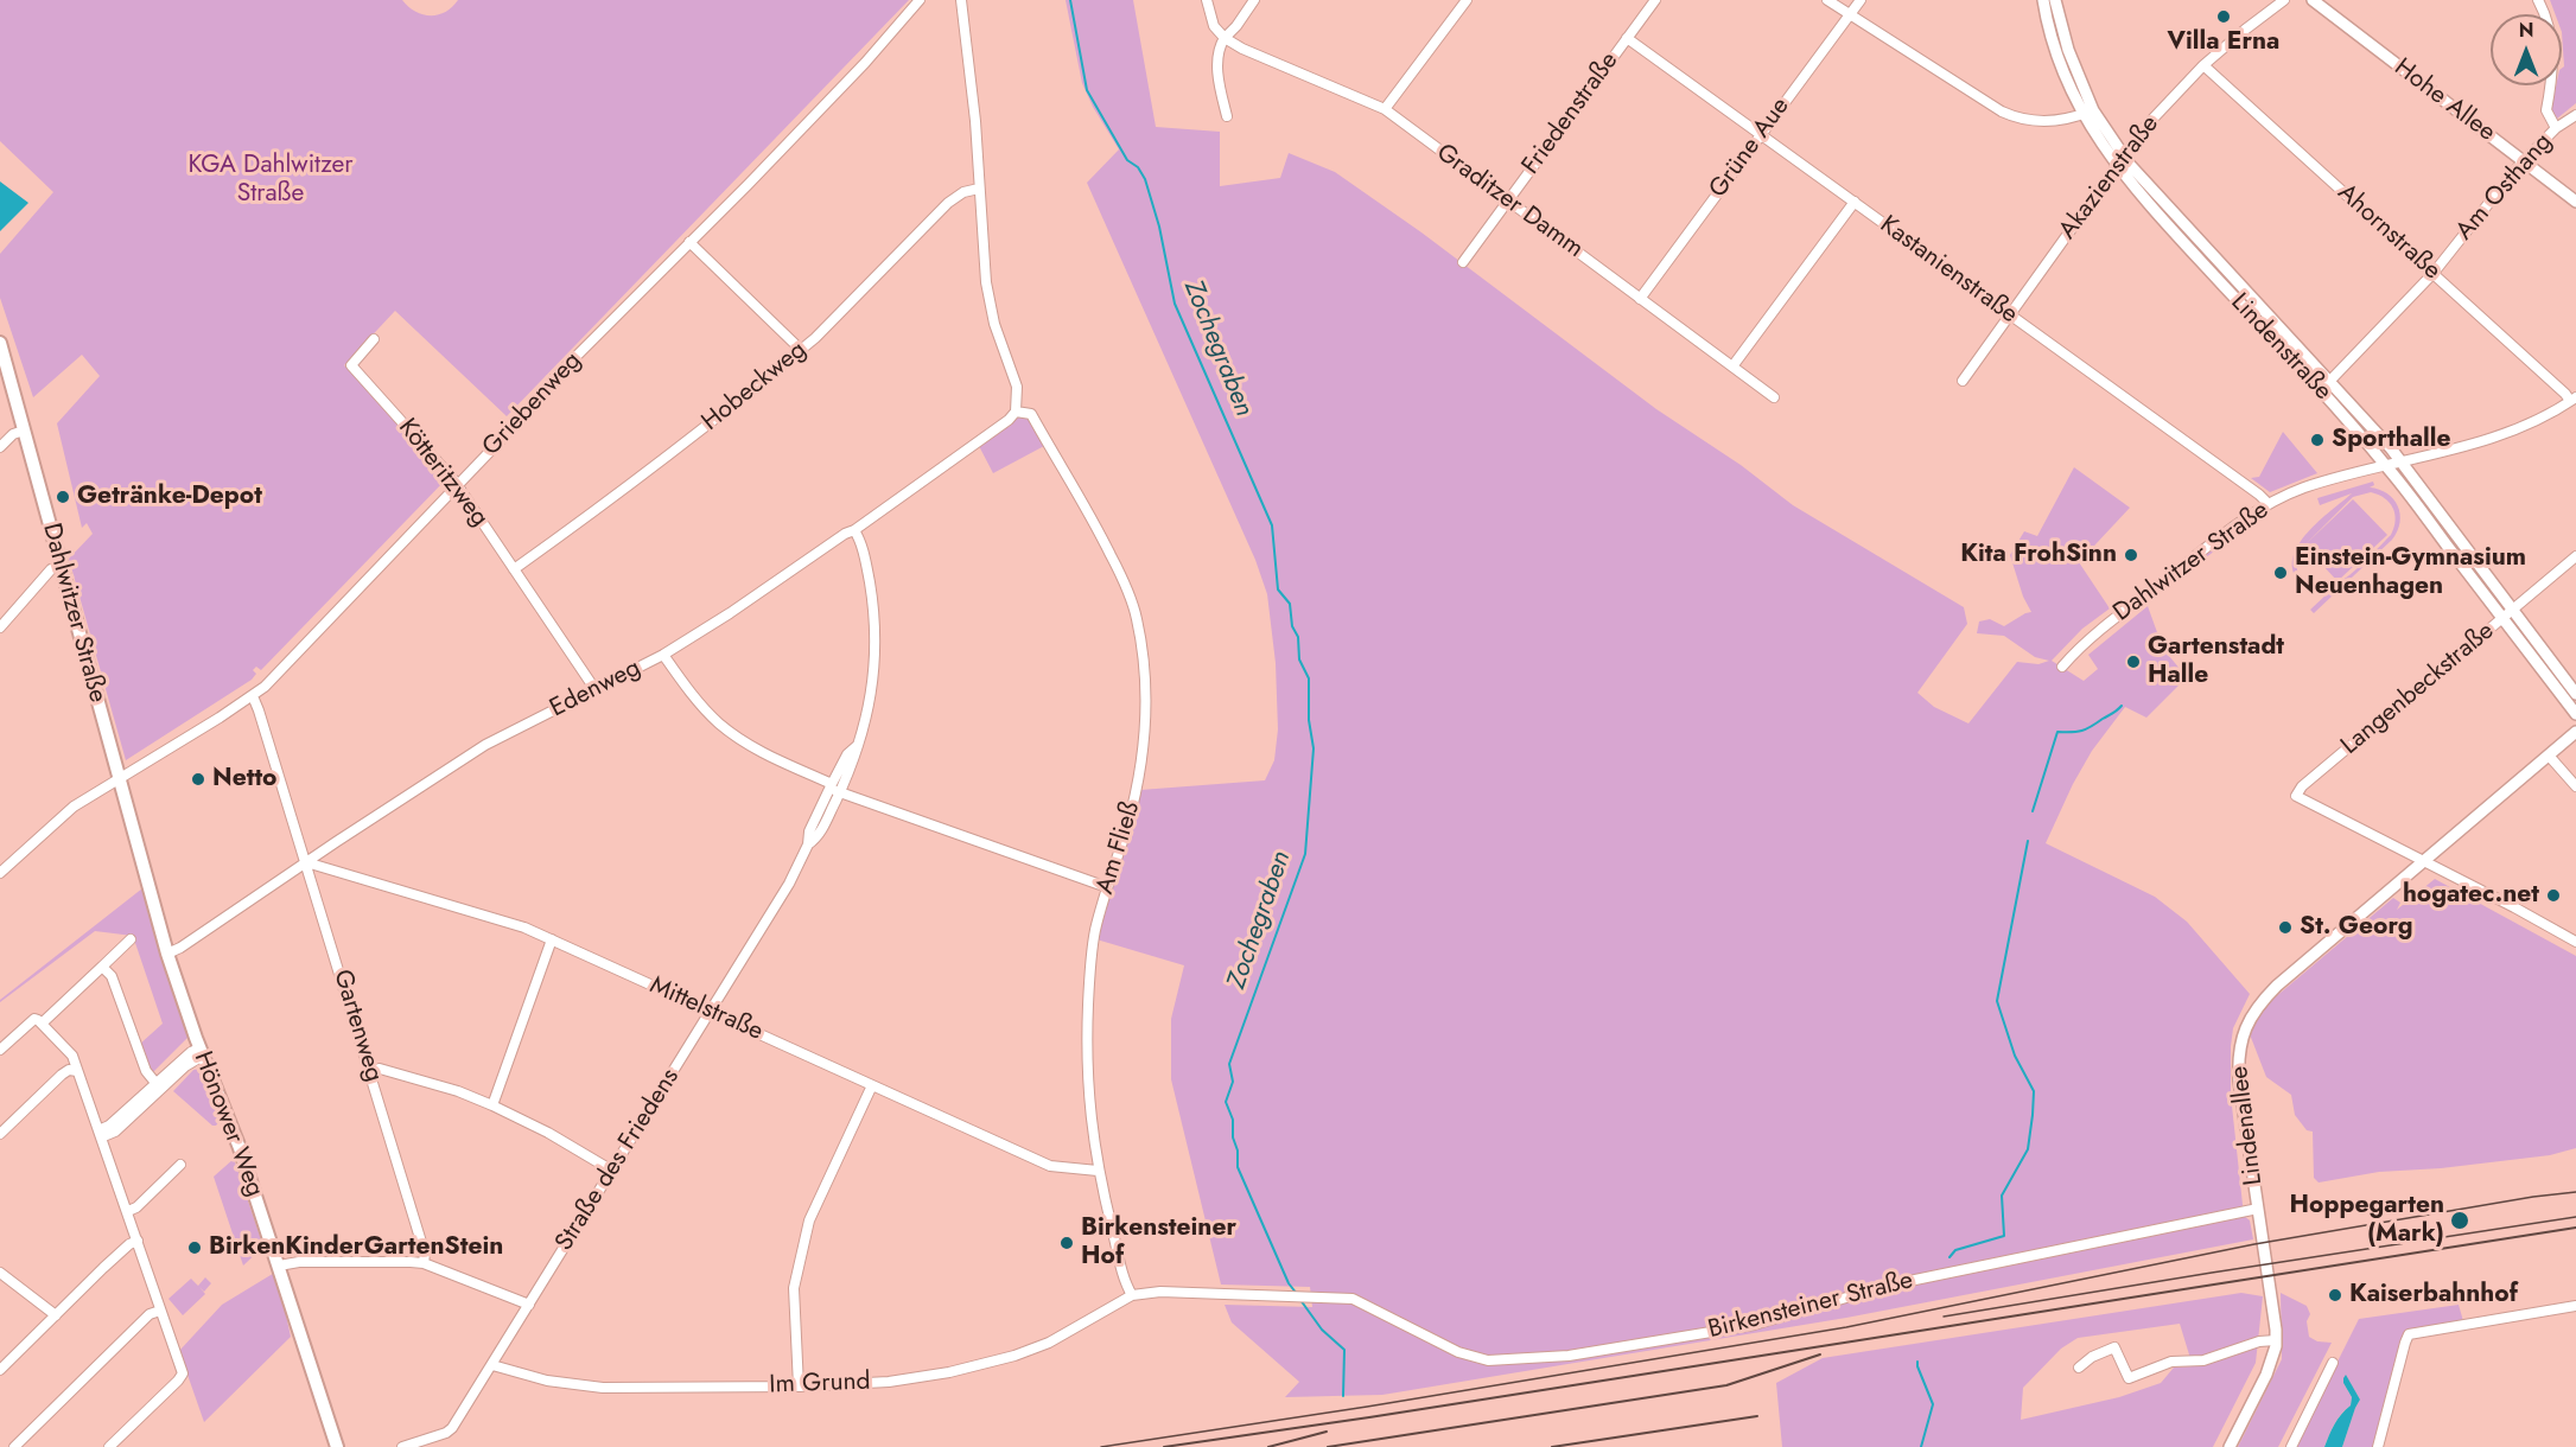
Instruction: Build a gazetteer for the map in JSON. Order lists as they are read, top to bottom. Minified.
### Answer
{"streets":{"main road":["Dahlwitzer Straße","Hönower Weg"],"street":["Hohe Allee","Friedenstraße","Grüne Aue","Akazienstraße","Am Osthang","Graditzer Damm","Ahornstraße","Kastanienstraße","Lindenstraße","Hobeckweg","Griebenweg","Kötteritzweg","Edenweg","Langenbeckstraße","Am Fließ","Mittelstraße","Gartenweg","Lindenallee","Straße des Friedens","Birkensteiner Straße","Im Grund"]},"crossings":[["Hohe Allee","Am Osthang"],["Friedenstraße","Graditzer Damm"],["Friedenstraße","Kastanienstraße"],["Grüne Aue","Graditzer Damm"],["Grüne Aue","Kastanienstraße"],["Akazienstraße","Ahornstraße"],["Akazienstraße","Kastanienstraße"],["Akazienstraße","Lindenstraße"],["Am Osthang","Ahornstraße"],["Am Osthang","Lindenstraße"],["Ahornstraße","Dahlwitzer Straße"],["Kastanienstraße","Dahlwitzer Straße"],["Lindenstraße","Dahlwitzer Straße"],["Lindenstraße","Langenbeckstraße"],["Hobeckweg","Kötteritzweg"],["Griebenweg","Kötteritzweg"],["Griebenweg","Dahlwitzer Straße"],["Griebenweg","Gartenweg"],["Kötteritzweg","Edenweg"],["Dahlwitzer Straße","Hönower Weg"],["Edenweg","Am Fließ"],["Edenweg","Mittelstraße"],["Edenweg","Gartenweg"],["Edenweg","Hönower Weg"],["Edenweg","Straße des Friedens"],["Langenbeckstraße","Lindenallee"],["Am Fließ","Mittelstraße"],["Am Fließ","Birkensteiner Straße"],["Am Fließ","Im Grund"],["Mittelstraße","Gartenweg"],["Mittelstraße","Straße des Friedens"],["Lindenallee","Birkensteiner Straße"],["Straße des Friedens","Im Grund"],["Birkensteiner Straße","Im Grund"]],"water":["Zochegraben"],"parks":["KGA Dahlwitzer Straße"],"places":["Villa Erna","Sporthalle","Getränke-Depot","Kita FrohSinn","Einstein-Gymnasium Neuenhagen","Gartenstadt Halle","Netto","hogatec.net","St. Georg","Hoppegarten (Mark)","Birkensteiner Hof","BirkenKinderGartenStein","Kaiserbahnhof"],"north":"top"}
